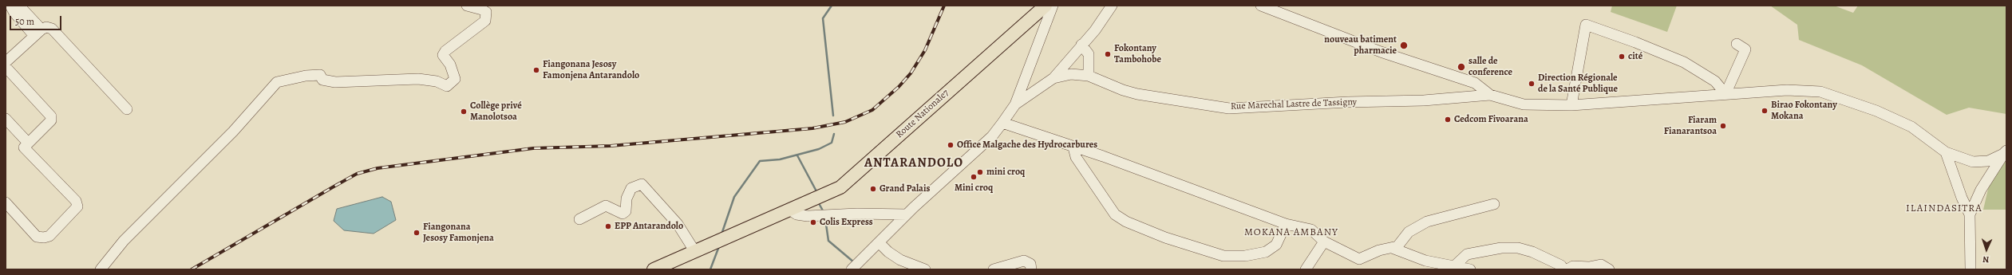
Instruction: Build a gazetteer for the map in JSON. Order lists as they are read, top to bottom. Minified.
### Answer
{"streets":{"main road":["Route Nationale7"],"street":["Rue Marechal Lastre de Tassigny"]},"districts":["ANTARANDOLO","ILAINDASITRA","MOKANA AMBANY"],"places":["nouveau batiment pharmacie","Fokontany Tambohobe","cité","salle de conference","Fiangonana Jesosy Famonjena Antarandolo","Direction Régionale de la Santé Publique","Birao Fokontany Mokana","Collège privé Manolotsoa","Cedcom Fivoarana","Fiaram Fianarantsoa","Office Malgache des Hydrocarbures","mini croq","Mini croq","Grand Palais","Colis Express","EPP Antarandolo","Fiangonana Jesosy Famonjena"],"scale_bar":"50 m","north":"bottom"}
